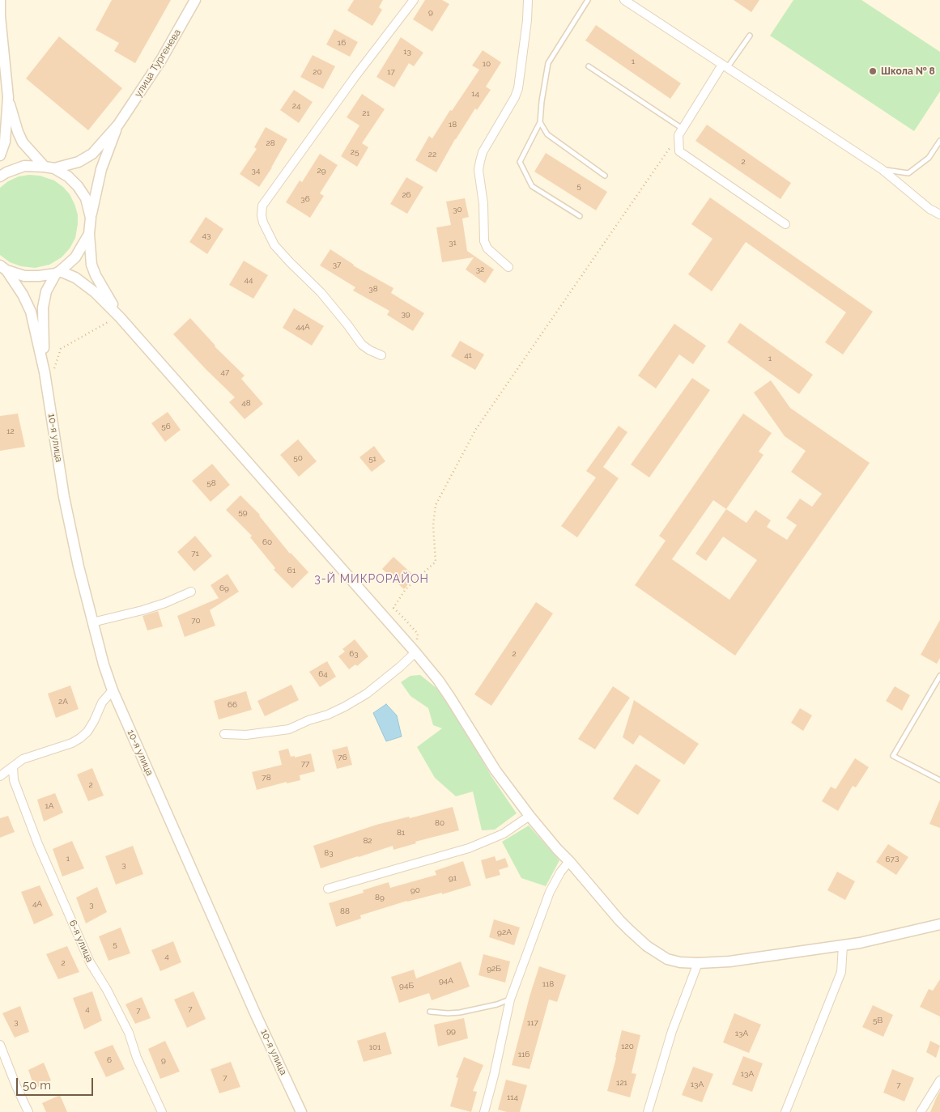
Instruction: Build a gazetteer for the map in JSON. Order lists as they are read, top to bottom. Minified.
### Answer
{"streets":{"street":["улица Тургенева","10-я улица","6-я улица"]},"districts":["3-Й МИКРОРАЙОН"],"places":["Школа № 8"],"house_numbers":["9","16","13","1","10","20","17","14","24","21","18","28","25","22","2","34","29","5","26","36","30","43","31","37","32","44","38","39","44А","41","1","47","48","56","12","50","51","58","59","60","71","61","69","70","63","2","64","2А","66","76","77","78","2","1А","80","81","82","83","1","67З","3","91","90","89","4А","3","88","92А","5","4","2","92Б","94А","118","94Б","4","7","7","5В","3","117","99","13А","120","101","116","6","9","13А","7","121","13А","7","114"],"scale_bar":"50 m"}
